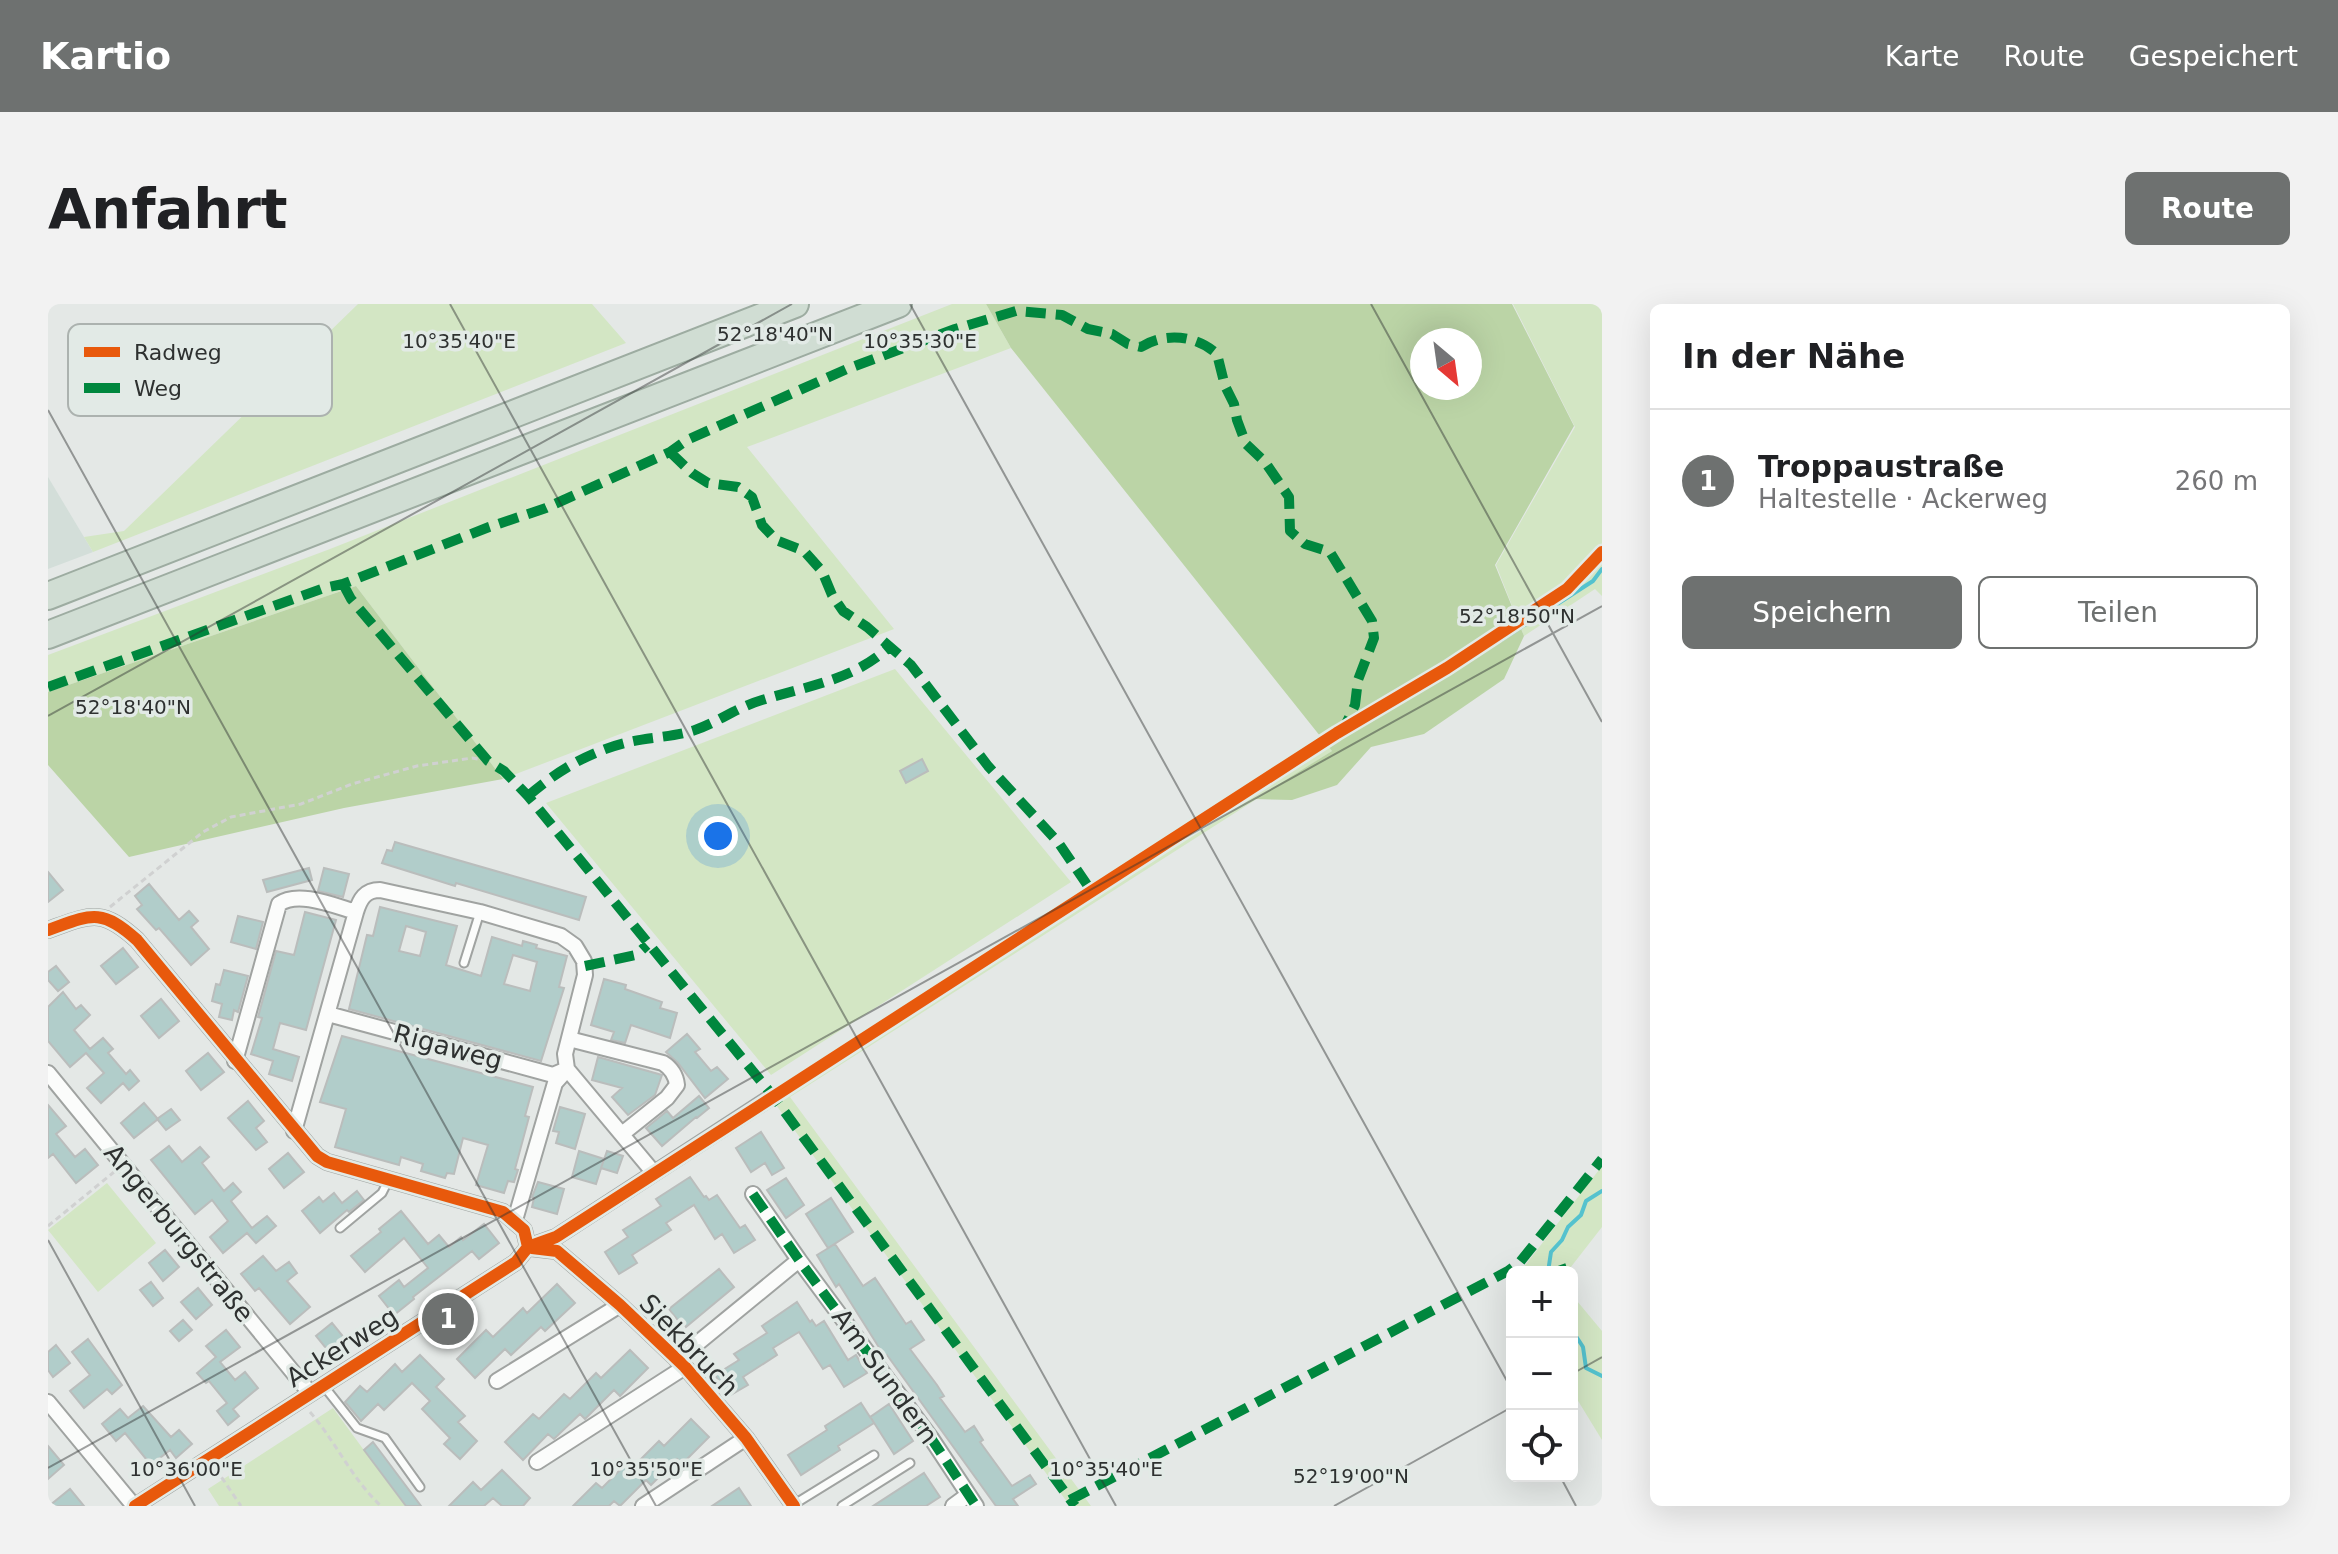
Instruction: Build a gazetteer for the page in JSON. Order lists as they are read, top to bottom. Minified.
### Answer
{"streets":{"street":["Rigaweg","Angerburgstraße","Siekbruch","Ackerweg","Am Sundern"]},"crossings":[["Angerburgstraße","Ackerweg"],["Siekbruch","Ackerweg"]],"legend":["Radweg","Weg"],"north":"bottom right","page":{"header":"Kartio","nav":["Karte","Route","Gespeichert"],"buttons":["Route",["Speichern","Teilen"]],"title":"Anfahrt","heading":"In der Nähe","list":[{"mark":"1","name":"Troppaustraße","note":"Haltestelle · Ackerweg","value":"260 m"}],"map_buttons":["+","−"],"pins":"1"},"coordinates":["52°18'40\"N","10°35'40\"E","10°35'30\"E","52°18'50\"N","10°36'00\"E","10°35'50\"E","52°19'00\"N"]}
